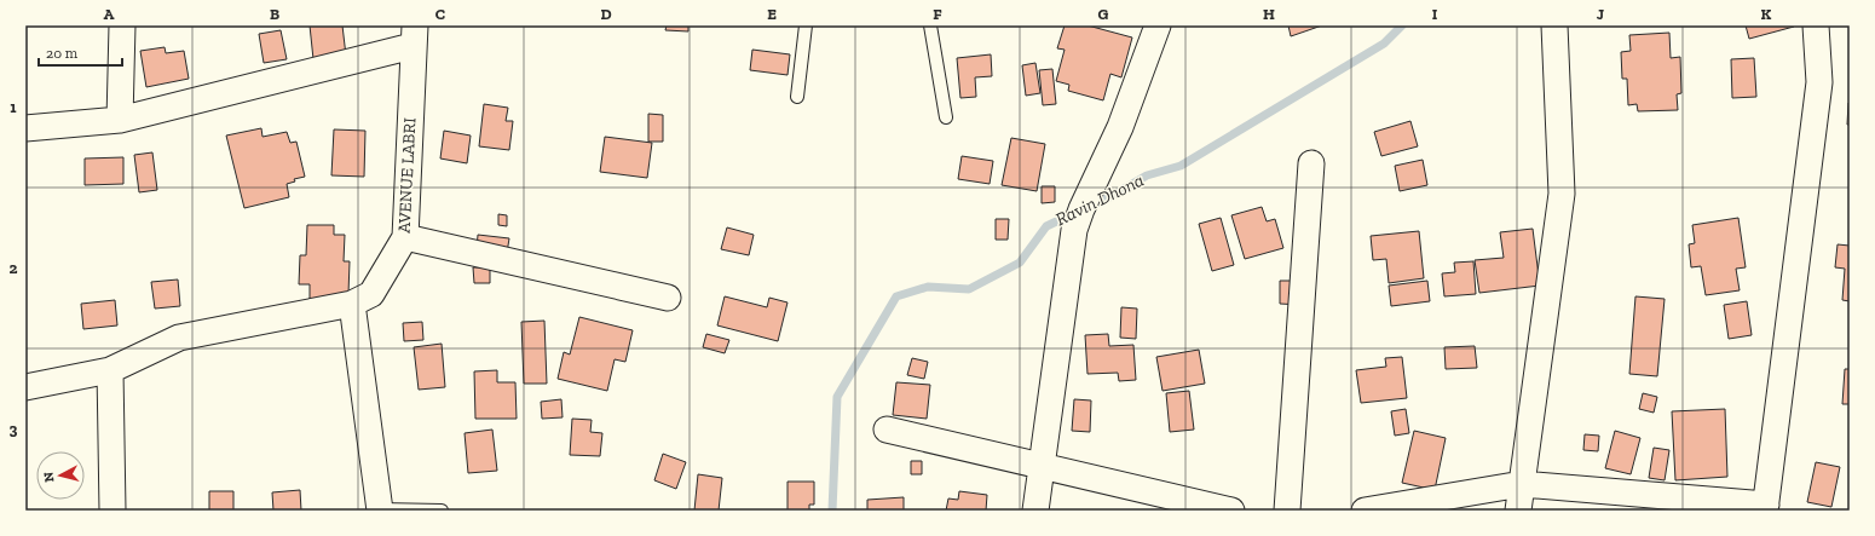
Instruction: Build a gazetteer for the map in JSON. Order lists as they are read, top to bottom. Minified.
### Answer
{"streets":{"street":["AVENUE LABRI"]},"water":["Ravin Dhona"],"scale_bar":"20 m","north":"left","grid":{"columns":["A","B","C","D","E","F","G","H","I","J","K"],"rows":["1","2","3"]}}
